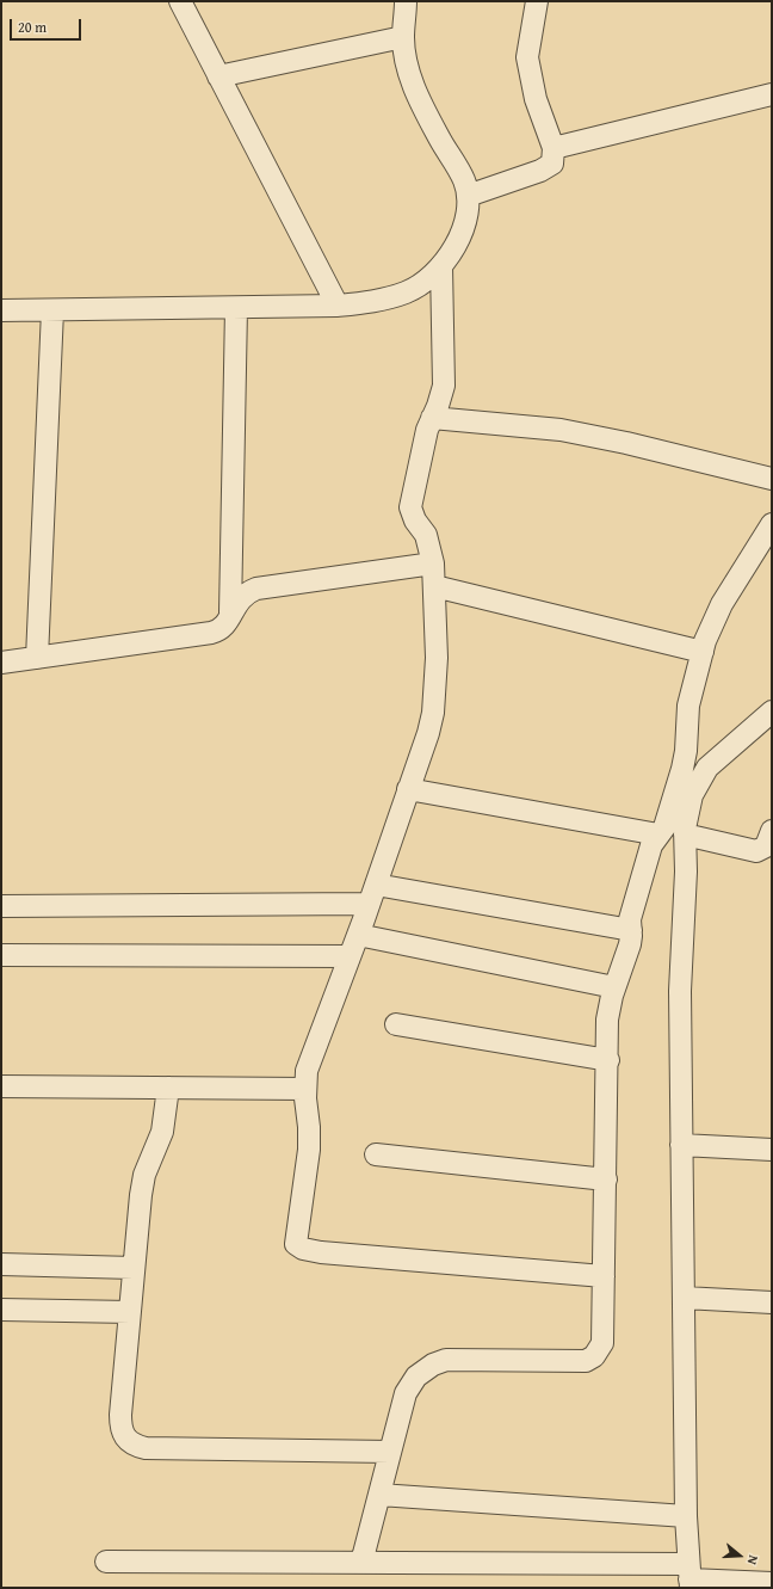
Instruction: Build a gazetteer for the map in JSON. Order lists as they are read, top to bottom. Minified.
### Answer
{"scale_bar":"20 m","north":"right"}
